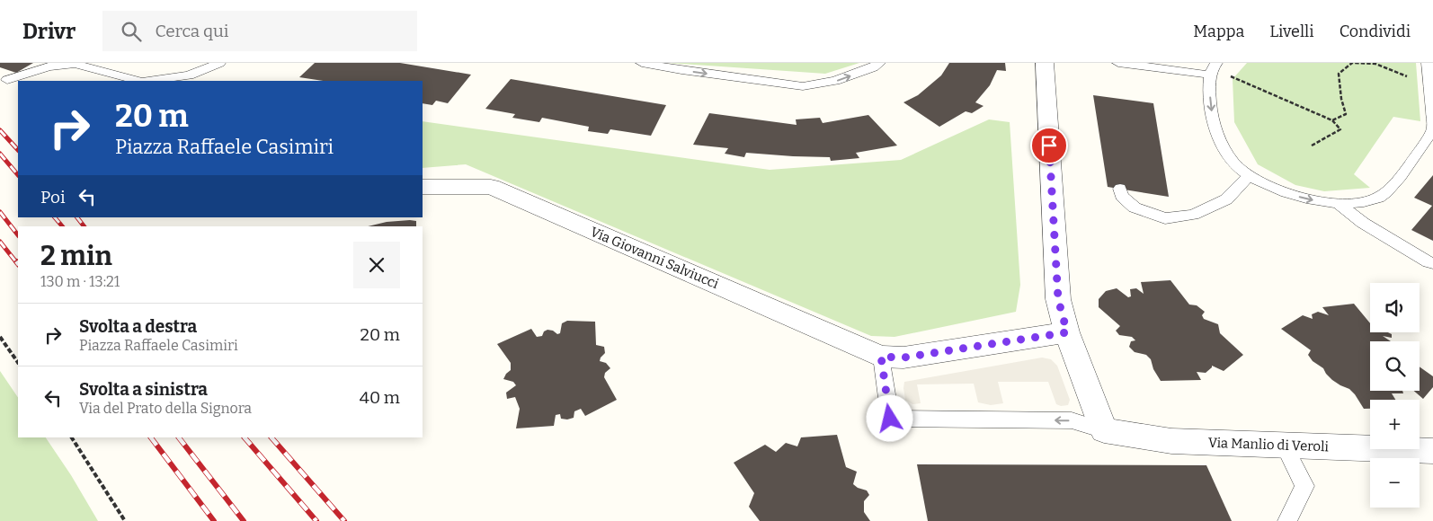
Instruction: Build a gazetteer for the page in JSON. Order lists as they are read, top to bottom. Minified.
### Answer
{"streets":{"street":["Via Giovanni Salviucci","Via Manlio di Veroli"]},"page":{"header":"Drivr","search":"Cerca qui","nav":["Mappa","Livelli","Condividi"],"turn":["20 m","Piazza Raffaele Casimiri"],"then":"Poi","heading":["2 min","130 m · 13:21"],"map_buttons":["+","−"],"list":[{"name":"Svolta a destra","note":"Piazza Raffaele Casimiri","value":"20 m"},{"name":"Svolta a sinistra","note":"Via del Prato della Signora","value":"40 m"}]}}
